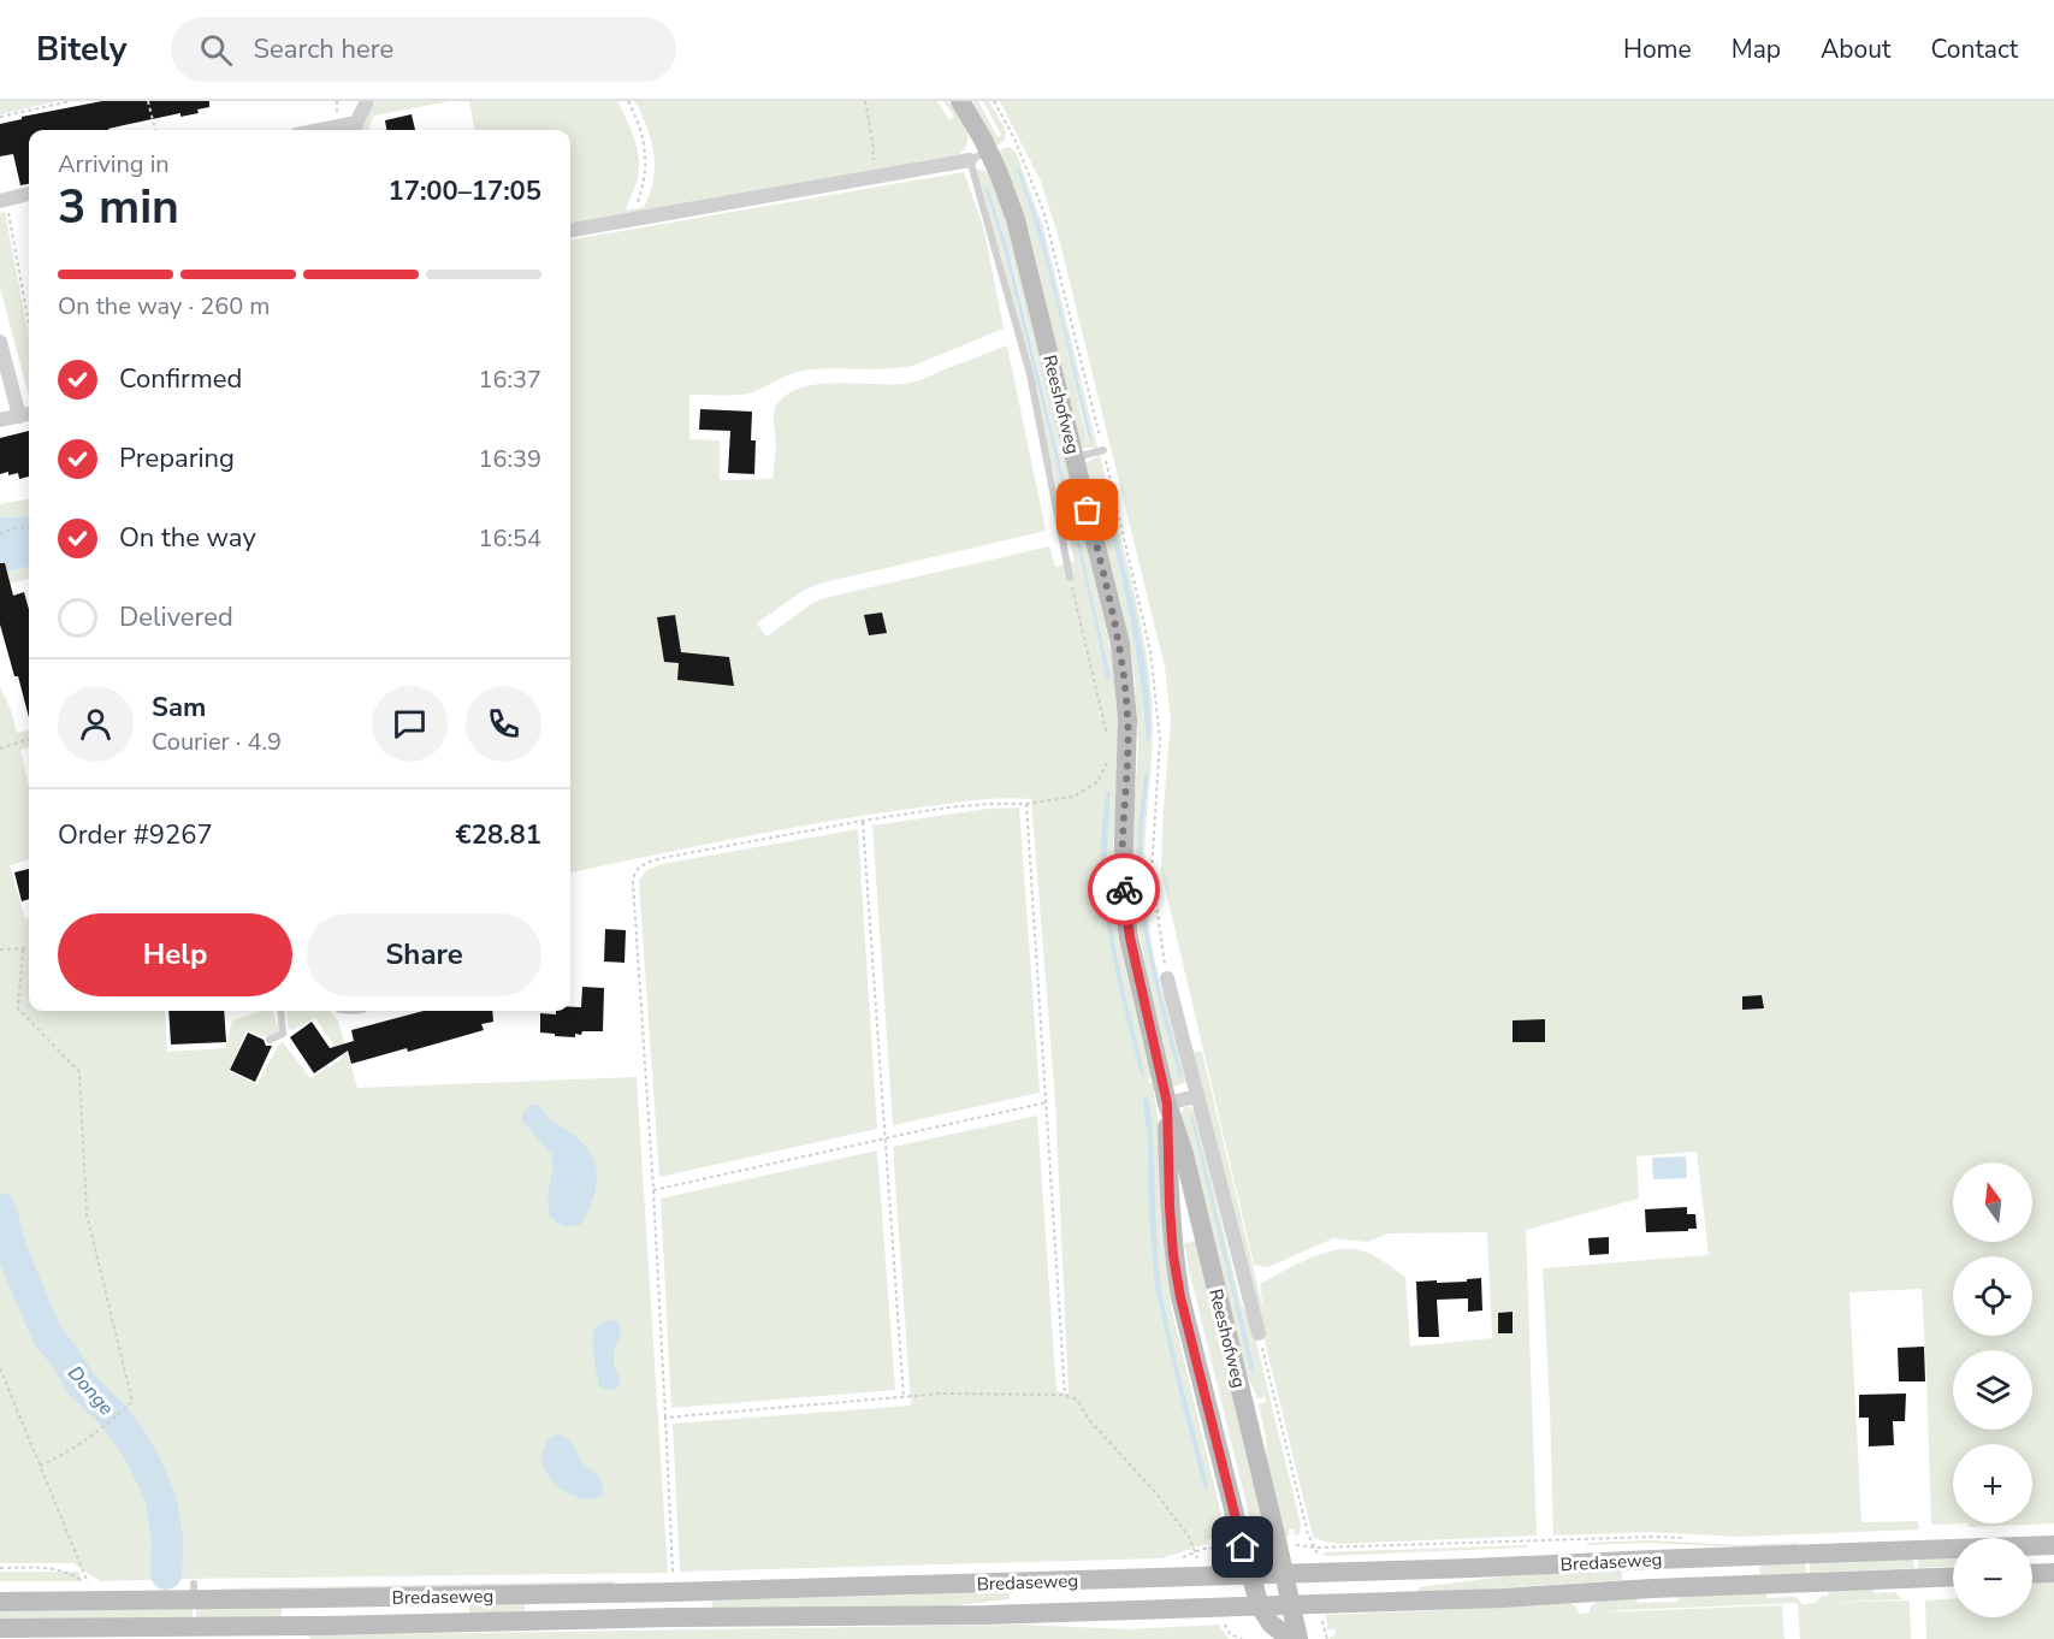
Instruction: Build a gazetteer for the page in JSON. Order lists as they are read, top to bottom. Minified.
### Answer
{"streets":{"main road":["Reeshofweg","Bredaseweg"]},"crossings":[["Reeshofweg","Bredaseweg"]],"water":["Donge"],"north":"top","page":{"header":"Bitely","search":"Search here","nav":["Home","Map","About","Contact"],"heading":["3 min","Arriving in","17:00–17:05"],"panel":["Sam","Courier · 4.9","Order #9267","€28.81"],"bar":"On the way · 260 m","list":[["Confirmed","16:37"],["Preparing","16:39"],["On the way","16:54"],"Delivered"],"buttons":["Help","Share"],"map_buttons":["+","−"]}}
